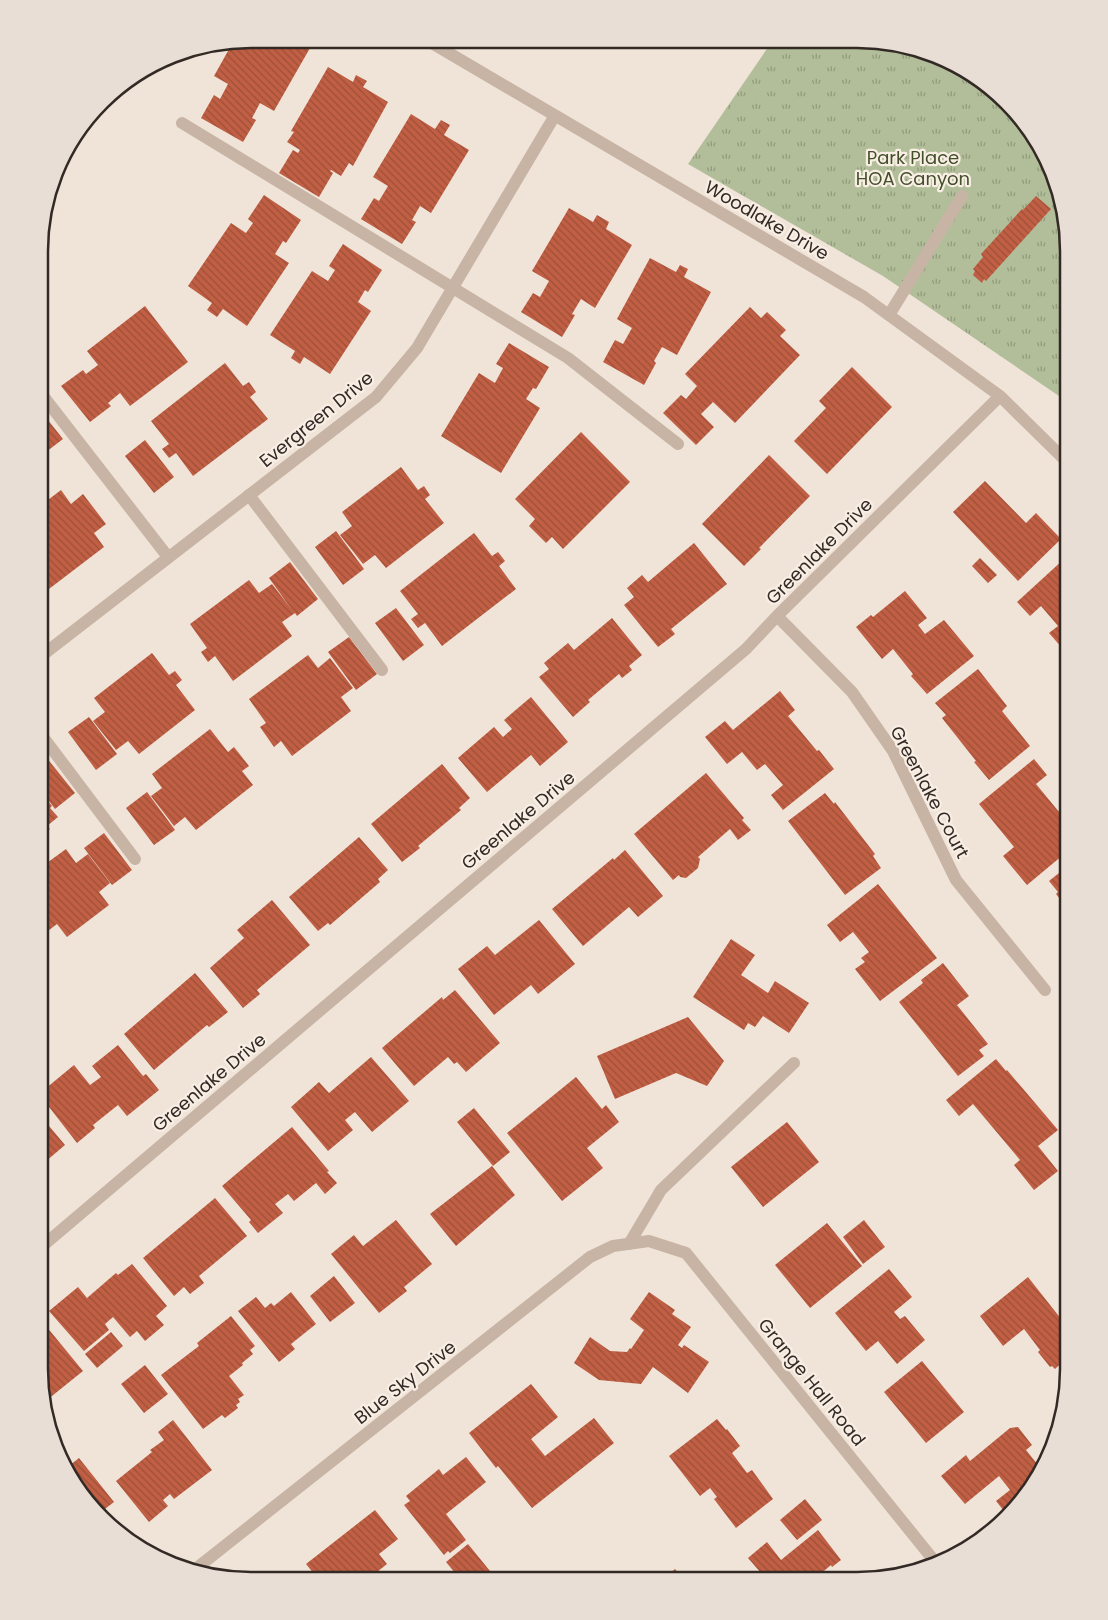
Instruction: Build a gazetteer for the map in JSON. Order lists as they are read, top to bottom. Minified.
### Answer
{"streets":{"street":["Woodlake Drive","Evergreen Drive","Greenlake Drive","Greenlake Court","Blue Sky Drive","Grange Hall Road"]},"crossings":[["Woodlake Drive","Evergreen Drive"],["Woodlake Drive","Greenlake Drive"],["Greenlake Drive","Greenlake Court"],["Blue Sky Drive","Grange Hall Road"]],"parks":["Park Place HOA Canyon"]}
